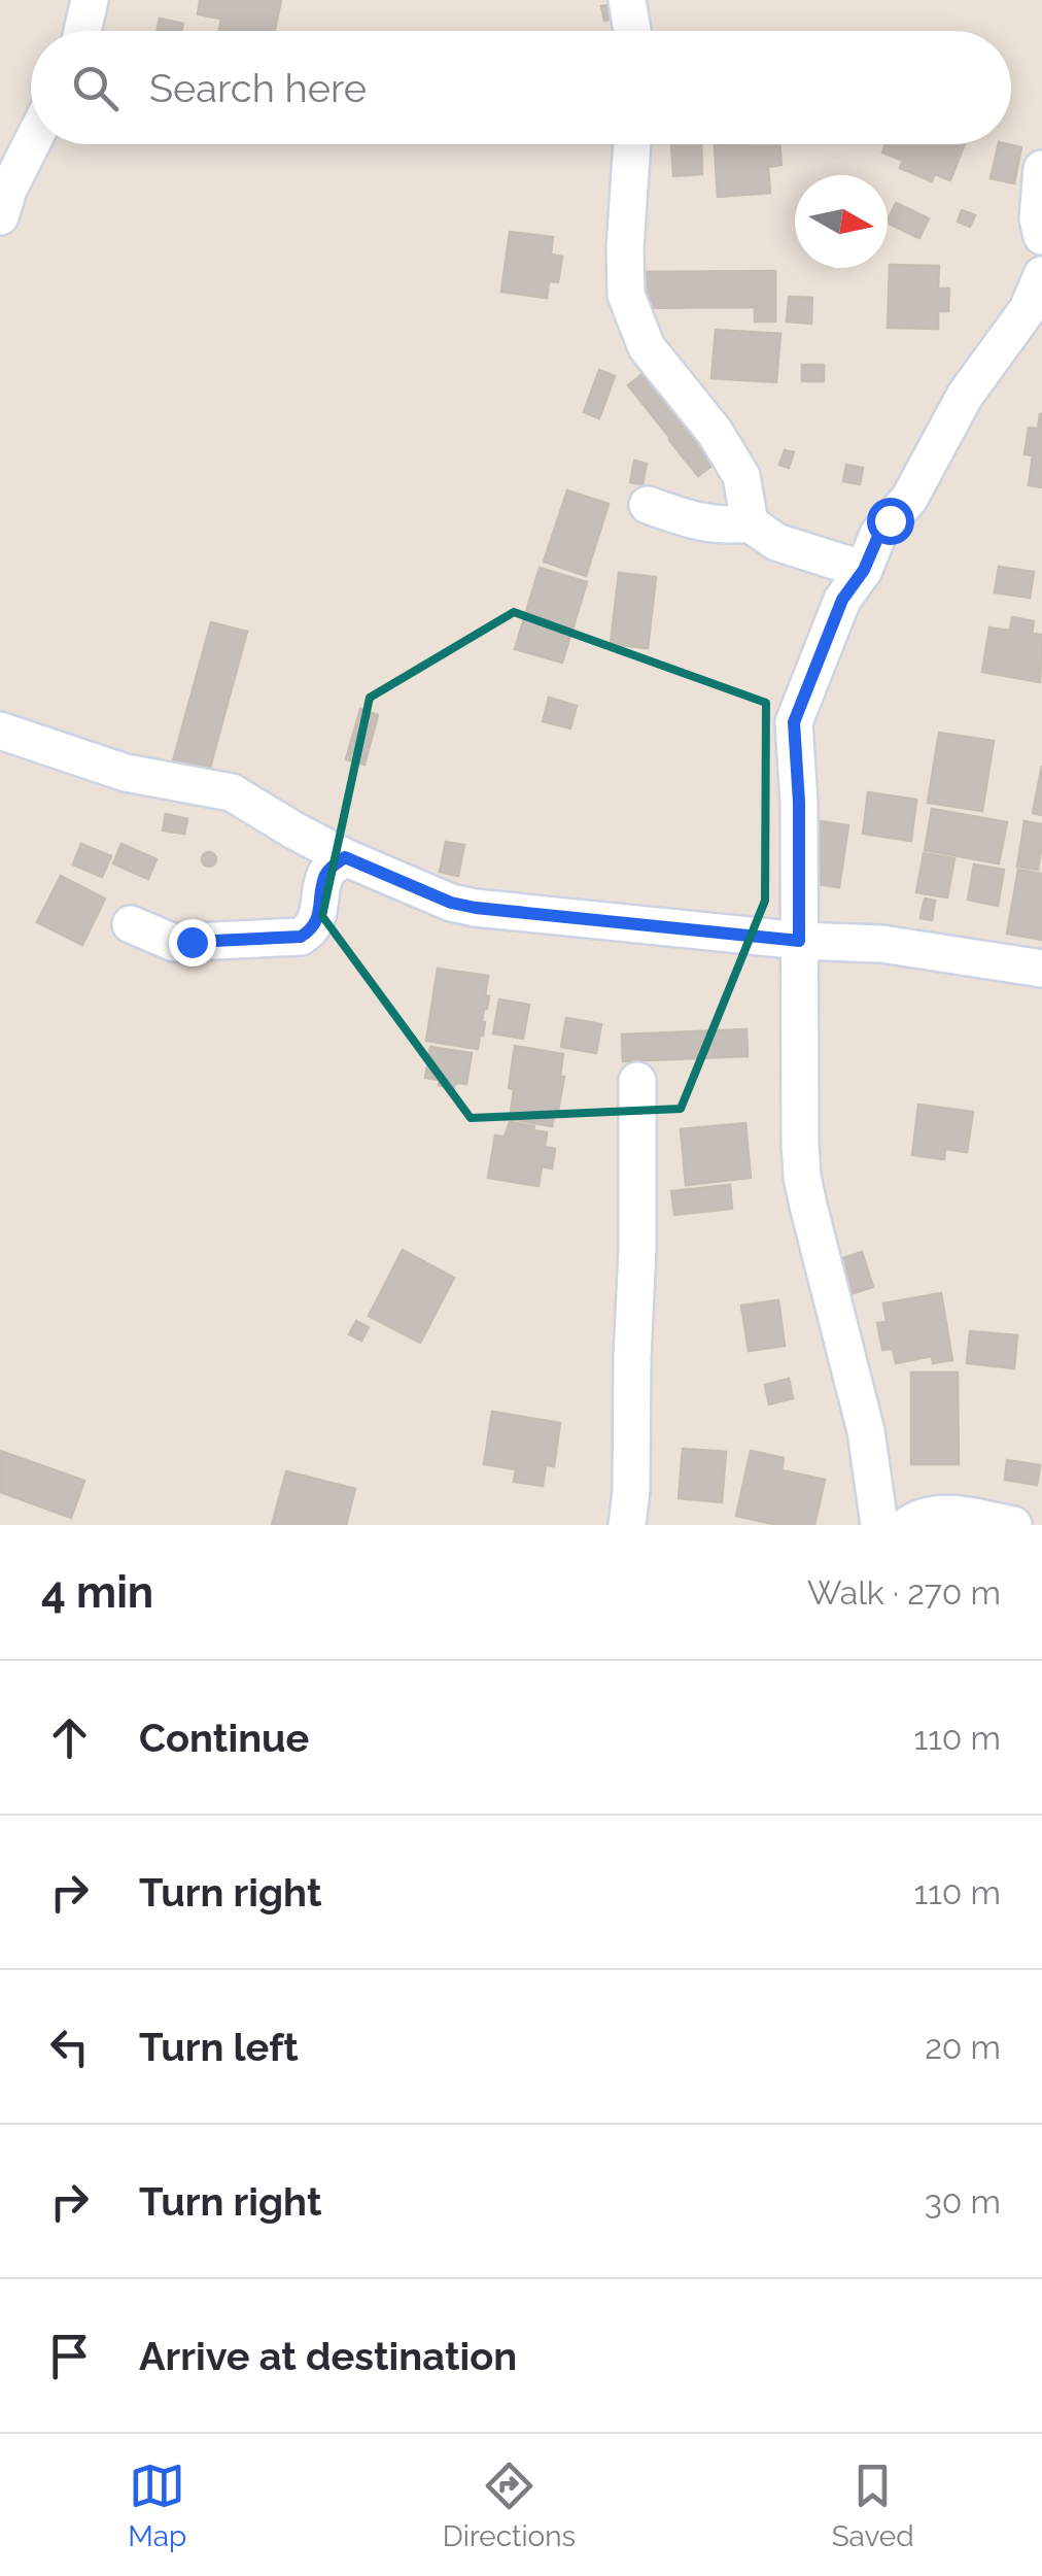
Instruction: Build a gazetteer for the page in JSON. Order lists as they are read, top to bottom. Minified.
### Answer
{"north":"right","page":{"search":"Search here","heading":["4 min","Walk · 270 m"],"list":[["Continue","110 m"],["Turn right","110 m"],["Turn left","20 m"],["Turn right","30 m"],"Arrive at destination"],"nav":["Map","Directions","Saved"]}}
